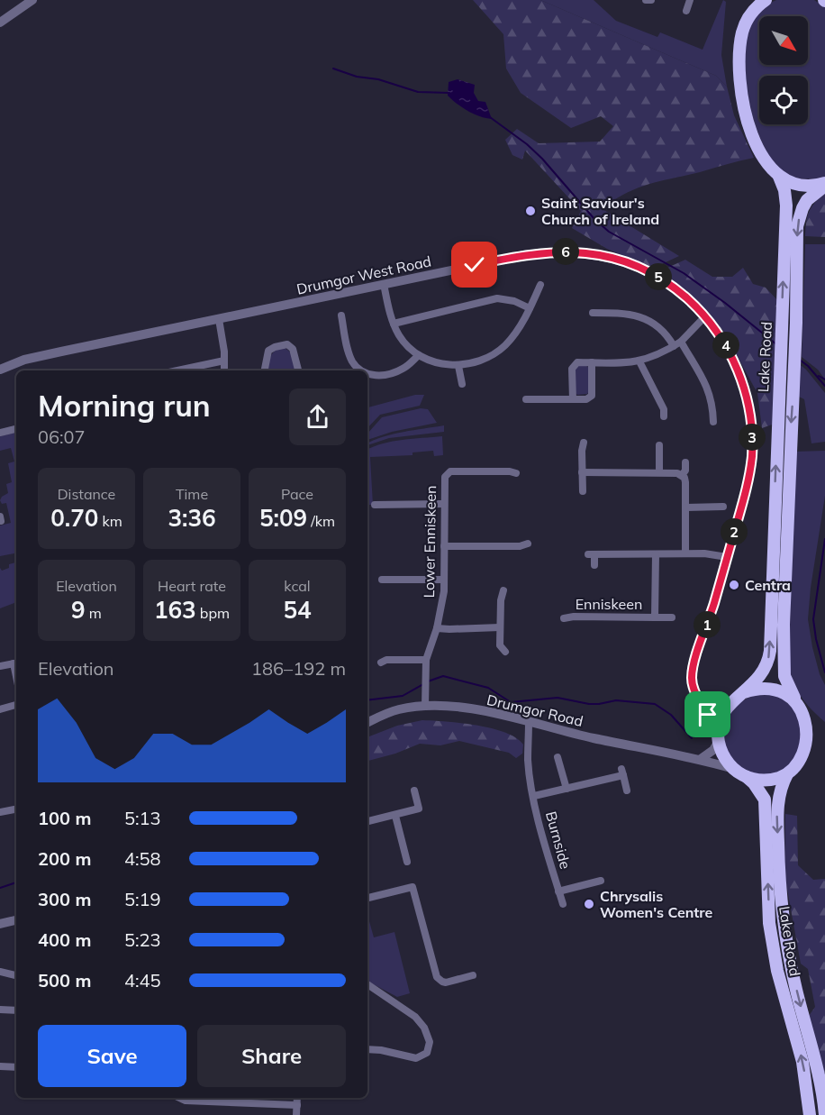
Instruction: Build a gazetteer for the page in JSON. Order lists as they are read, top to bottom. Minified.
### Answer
{"streets":{"highway":["Lake Road"],"street":["Drumgor West Road","Lower Enniskeen","Enniskeen","Drumgor Road","Burnside"]},"crossings":[["Drumgor West Road","Lake Road"],["Drumgor West Road","Drumgor Road"],["Lake Road","Drumgor Road"],["Lower Enniskeen","Drumgor Road"],["Drumgor Road","Burnside"]],"places":["Saint Saviour's Church of Ireland","Centra","Chrysalis Women's Centre"],"north":"bottom right","page":{"pins":["6","5","4","3","2","1"],"heading":["Morning run","06:07"],"stats":[["Distance","0.70 km"],["Time","3:36"],["Pace","5:09 /km"],["Elevation","9 m"],["Heart rate","163 bpm"],["kcal","54"]],"chart":["Elevation","186–192 m"],"list":[{"name":"100 m","note":"5:13"},{"name":"200 m","note":"4:58"},{"name":"300 m","note":"5:19"},{"name":"400 m","note":"5:23"},{"name":"500 m","note":"4:45"}],"buttons":["Save","Share"]}}
